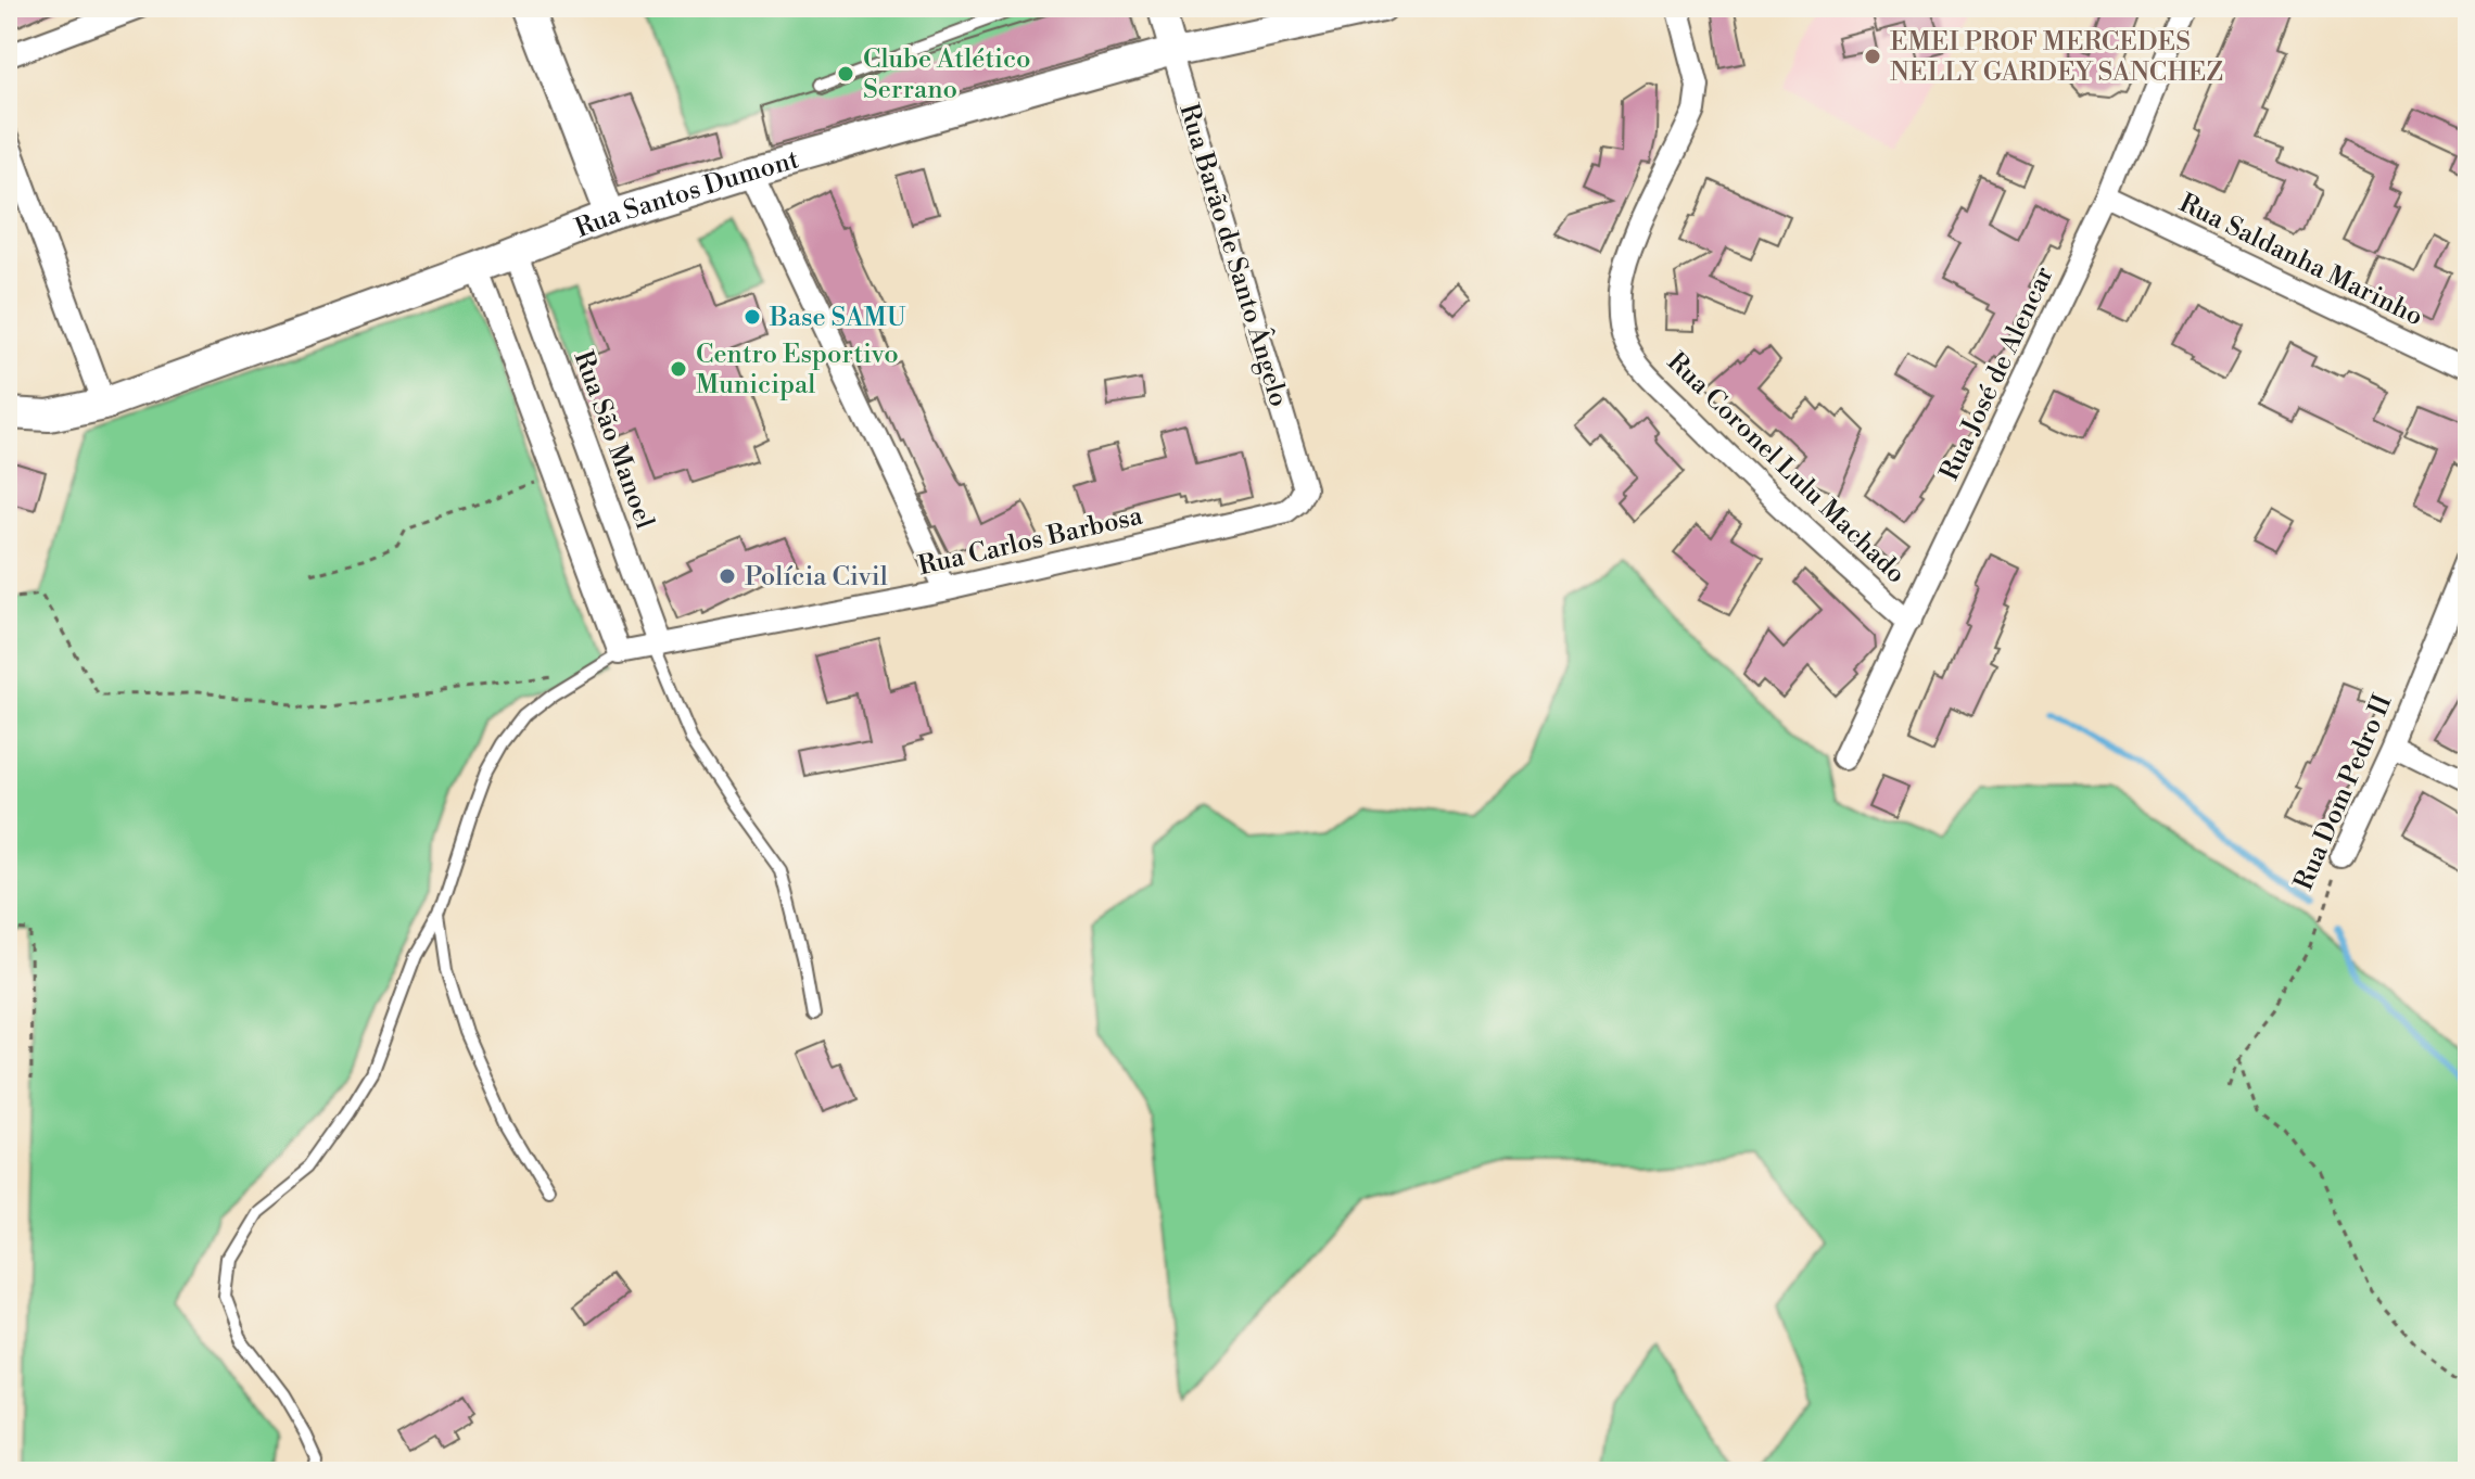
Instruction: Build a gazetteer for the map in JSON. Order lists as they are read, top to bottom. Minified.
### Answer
{"streets":{"main road":["Rua Santos Dumont","Rua Barão de Santo Ângelo"],"street":["Rua Saldanha Marinho","Rua José de Alencar","Rua São Manoel","Rua Coronel Lulu Machado","Rua Carlos Barbosa","Rua Dom Pedro II"]},"crossings":[["Rua Santos Dumont","Rua Barão de Santo Ângelo"],["Rua Santos Dumont","Rua São Manoel"],["Rua Barão de Santo Ângelo","Rua Carlos Barbosa"],["Rua Saldanha Marinho","Rua José de Alencar"],["Rua José de Alencar","Rua Coronel Lulu Machado"],["Rua São Manoel","Rua Carlos Barbosa"]],"places":["EMEI PROF MERCEDES NELLY GARDEY SANCHEZ","Clube Atlético Serrano","Base SAMU","Centro Esportivo Municipal","Polícia Civil"]}
